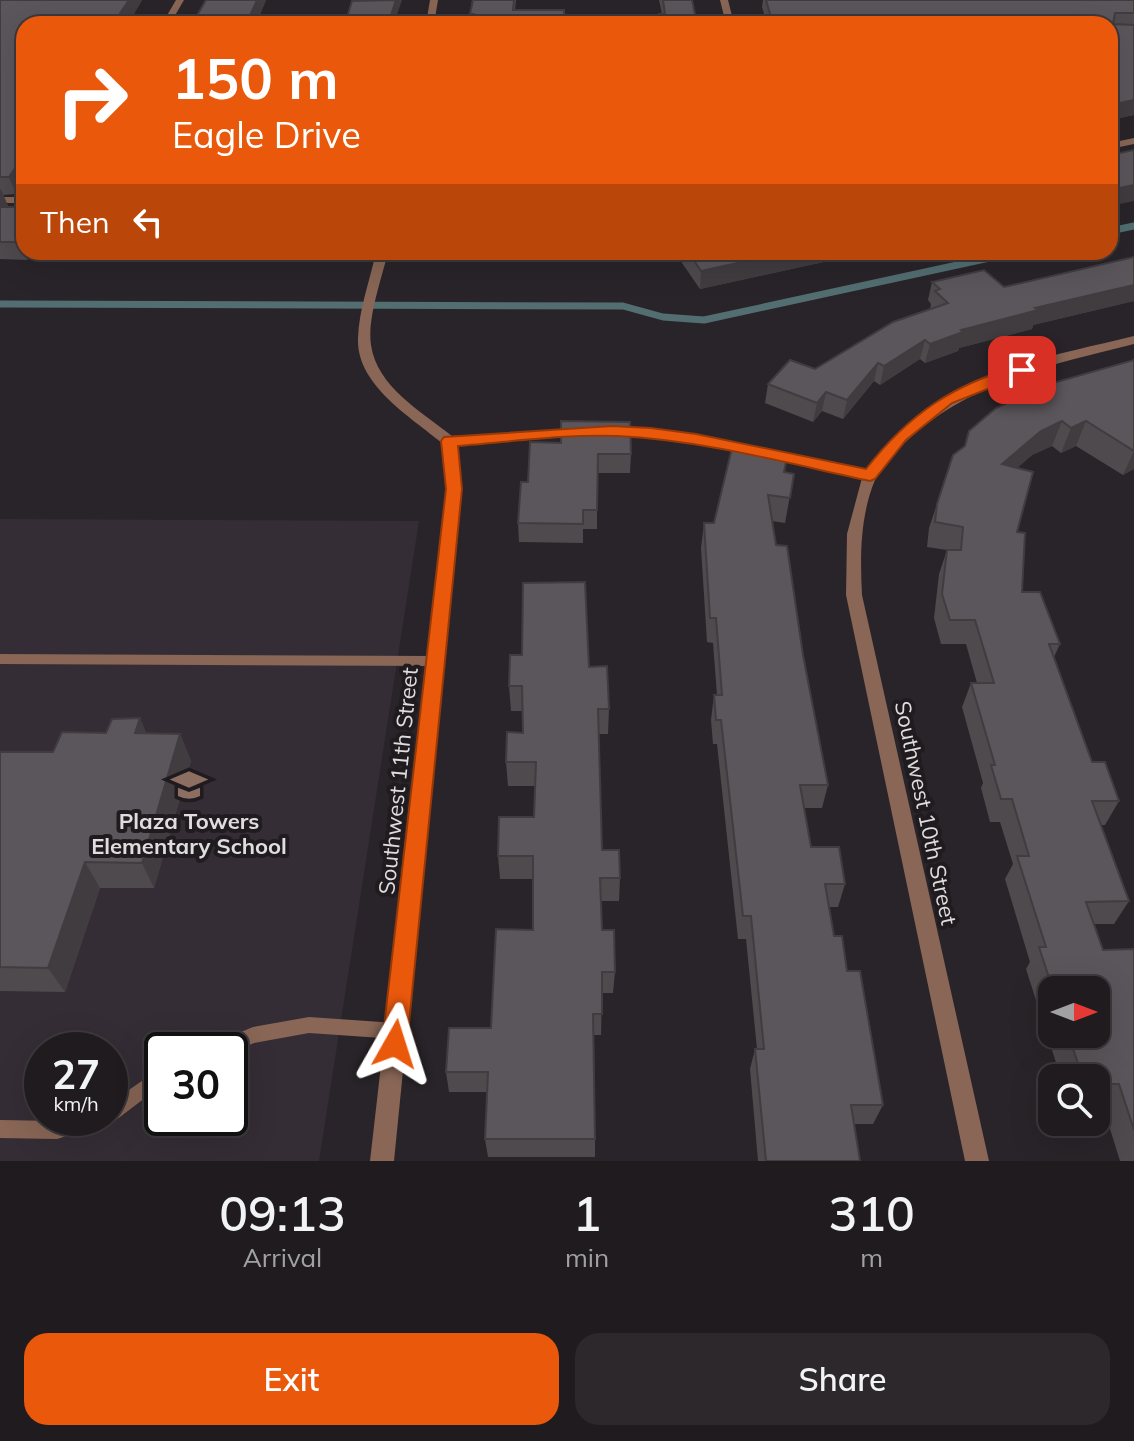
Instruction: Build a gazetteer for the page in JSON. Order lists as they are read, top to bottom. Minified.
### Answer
{"streets":{"street":["Southwest 11th Street","Southwest 10th Street"]},"places":{"school or university":["Plaza Towers Elementary School"]},"north":"right","page":{"turn":["150 m","Eagle Drive"],"then":"Then","speed":"27 km/h","limit":"30","eta":["09:13","Arrival","1","min","310","m"],"buttons":["Exit","Share"]}}
